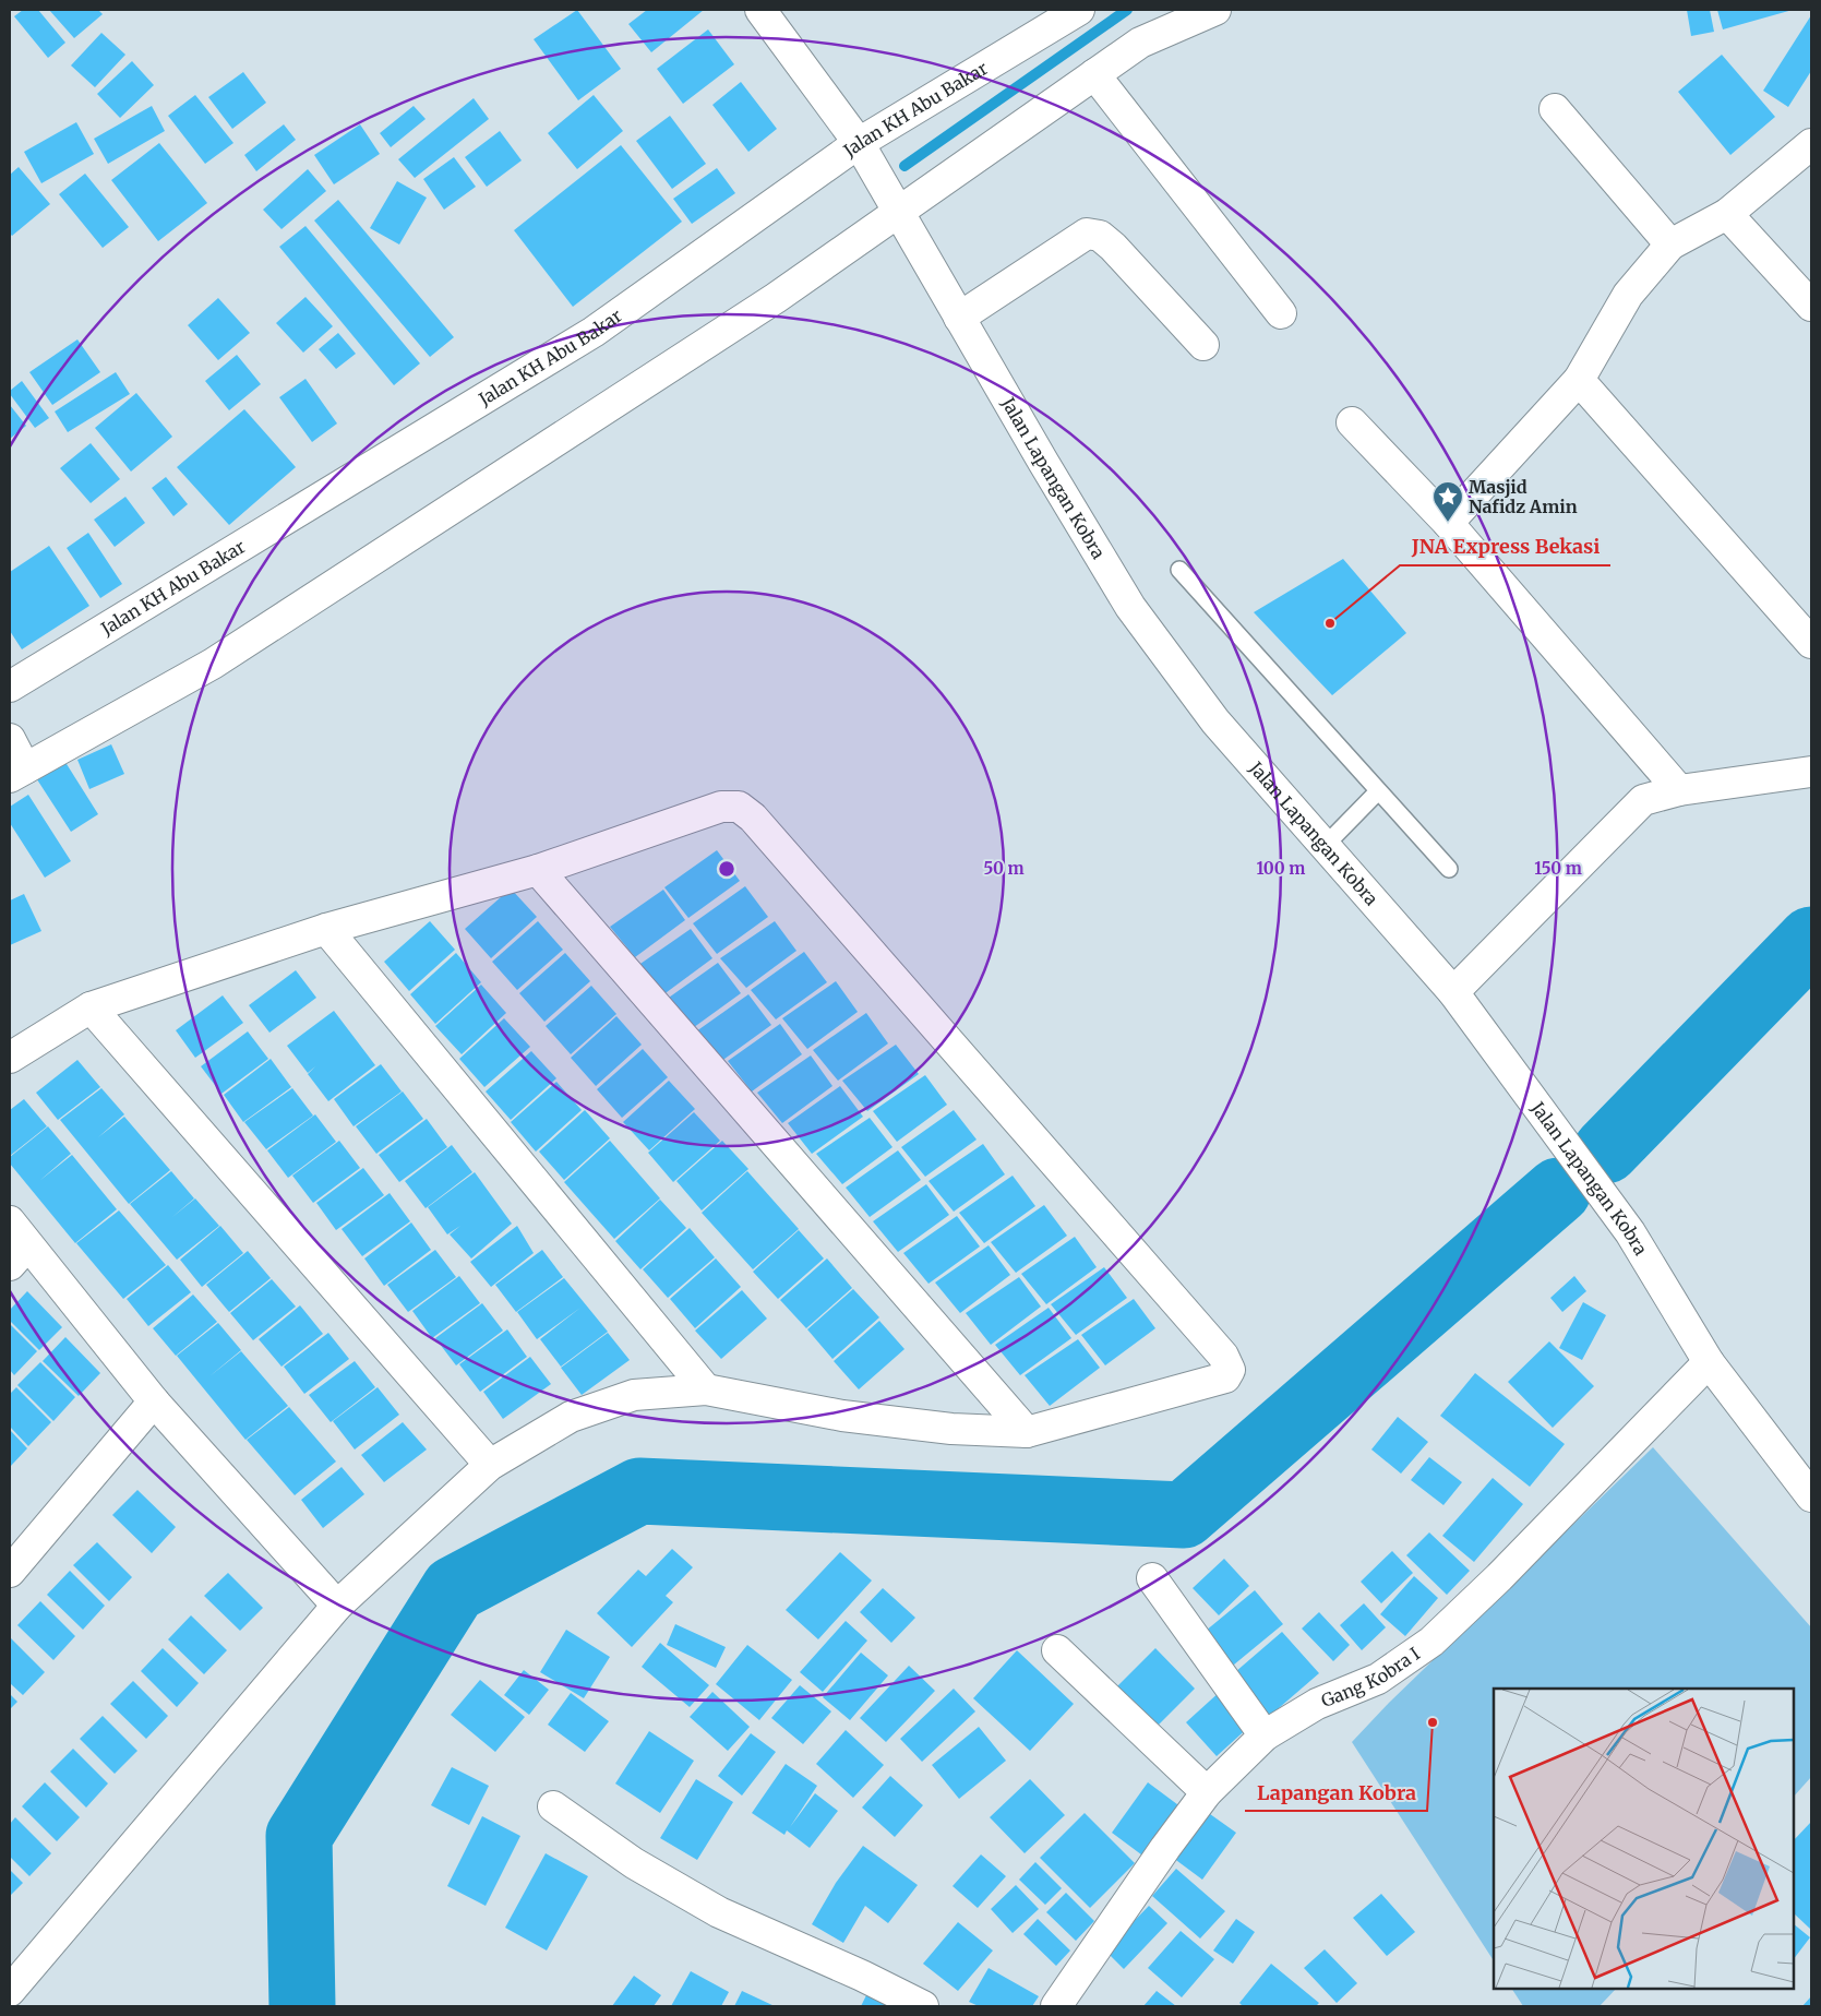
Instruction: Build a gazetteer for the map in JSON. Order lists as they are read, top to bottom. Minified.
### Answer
{"streets":{"street":["Jalan KH Abu Bakar","Jalan Lapangan Kobra","Gang Kobra I"]},"crossings":[["Jalan KH Abu Bakar","Jalan Lapangan Kobra"],["Jalan Lapangan Kobra","Gang Kobra I"]],"places":{"place":["Masjid Nafidz Amin"],"other":["JNA Express Bekasi","Lapangan Kobra"]},"rings":["50 m","100 m","150 m"]}
